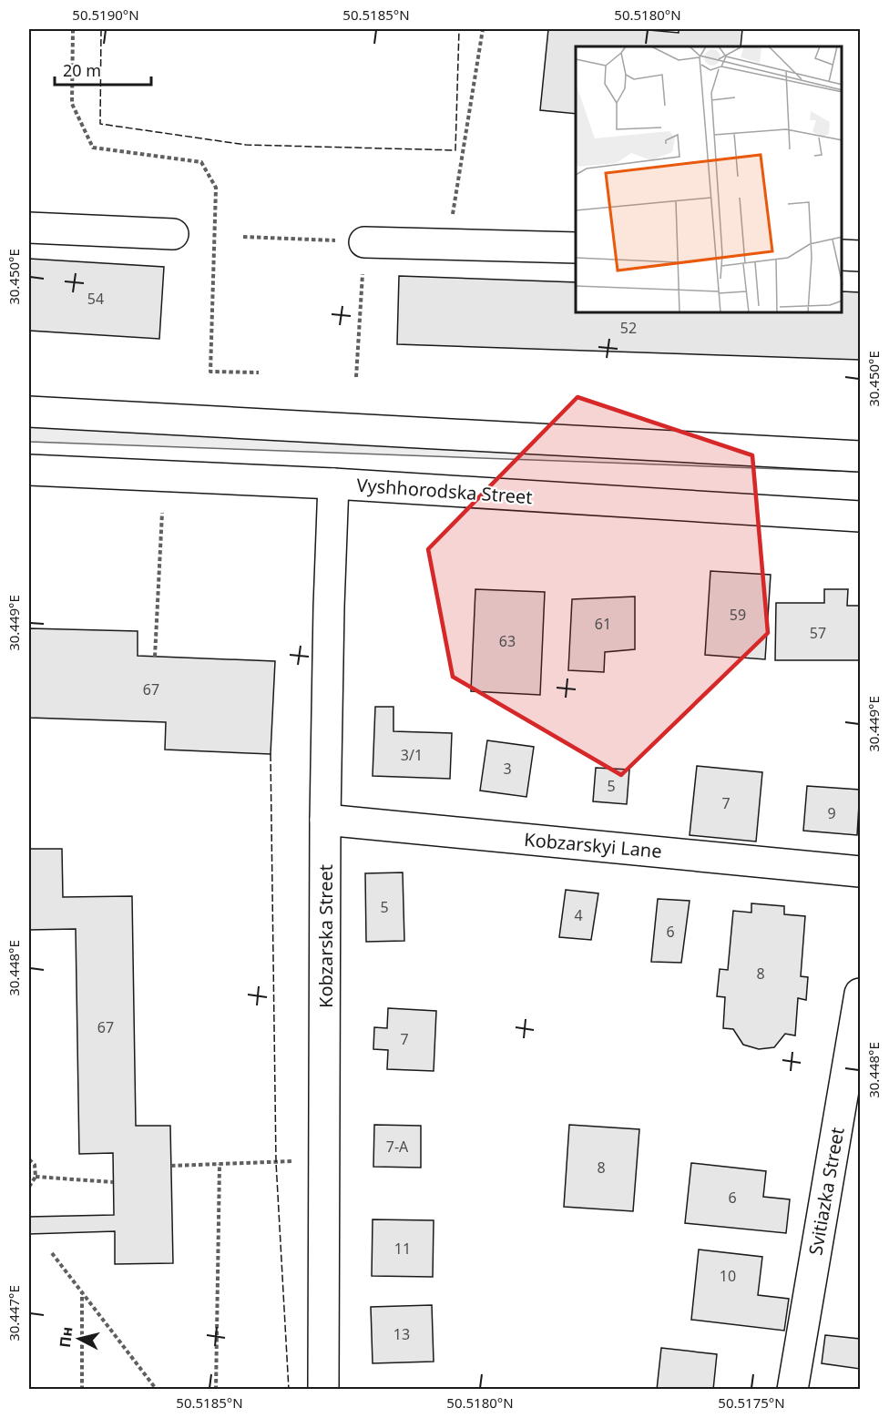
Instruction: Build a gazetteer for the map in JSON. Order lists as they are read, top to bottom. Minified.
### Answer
{"streets":{"street":["Vyshhorodska Street","Kobzarskyi Lane","Kobzarska Street","Svitiazka Street"]},"crossings":[["Vyshhorodska Street","Kobzarska Street"],["Kobzarskyi Lane","Kobzarska Street"]],"house_numbers":["54","52","59","61","57","63","67","3/1","3","5","7","9","5","4","6","8","67","7","7-А","8","6","11","10","13"],"scale_bar":"20 m","north":"left","coordinates":["50.5190°N","50.5185°N","50.5180°N","30.450°E","30.449°E","30.448°E","30.447°E","50.5175°N"]}
